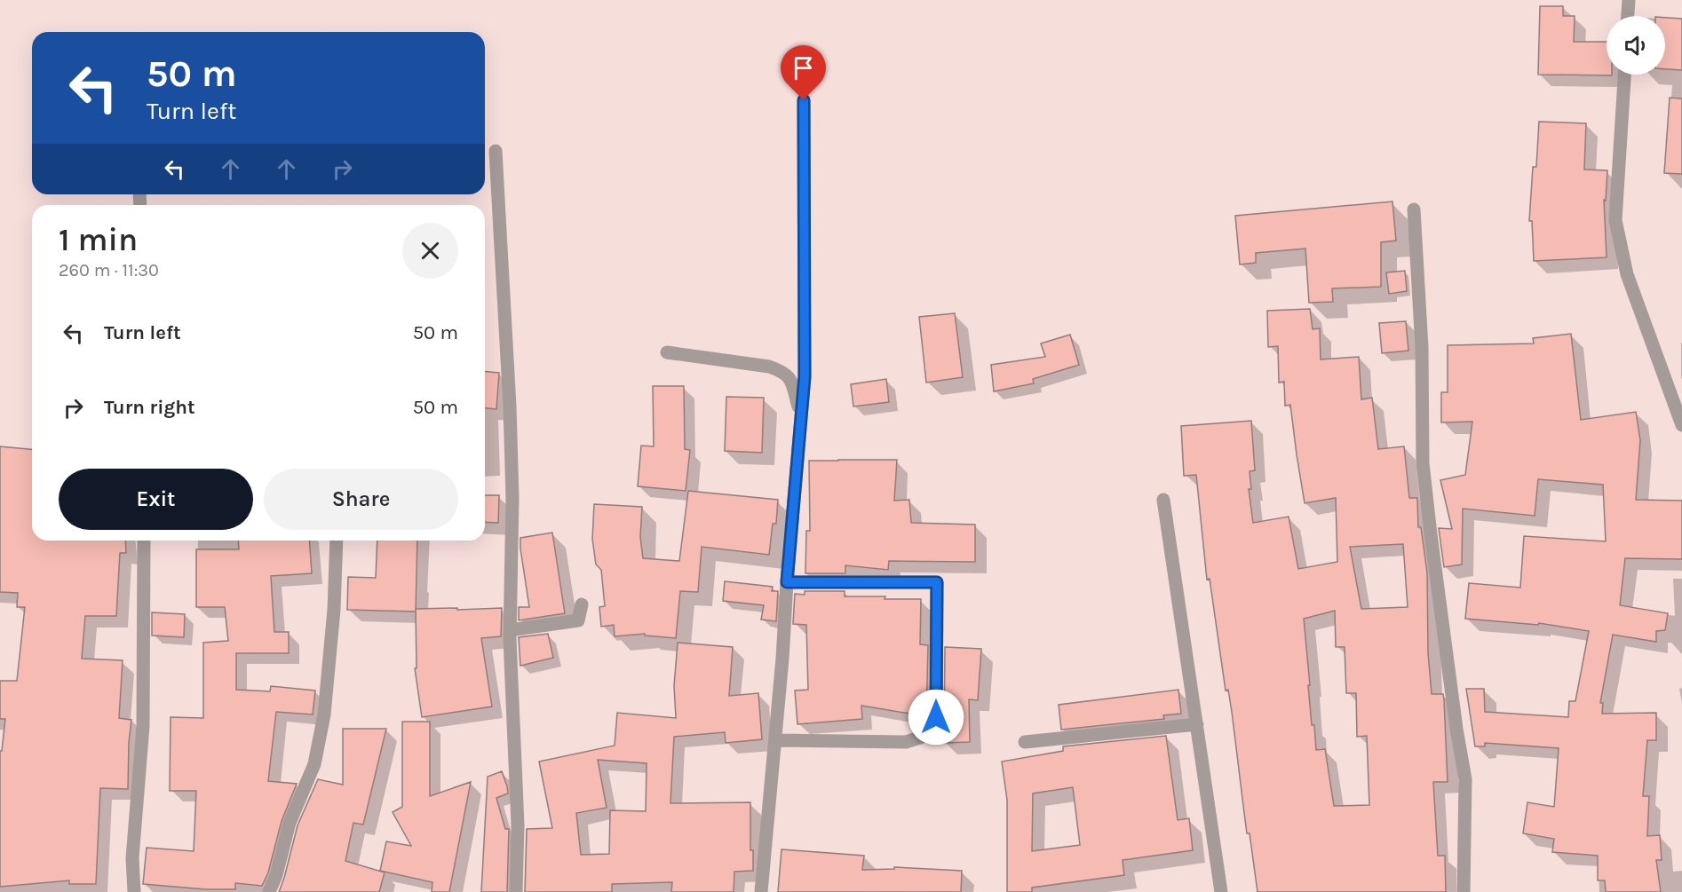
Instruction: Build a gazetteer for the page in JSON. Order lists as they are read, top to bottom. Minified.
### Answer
{"page":{"turn":["50 m","Turn left"],"heading":["1 min","260 m · 11:30"],"list":[{"name":"Turn left","value":"50 m"},{"name":"Turn right","value":"50 m"}],"buttons":["Exit","Share"]}}
